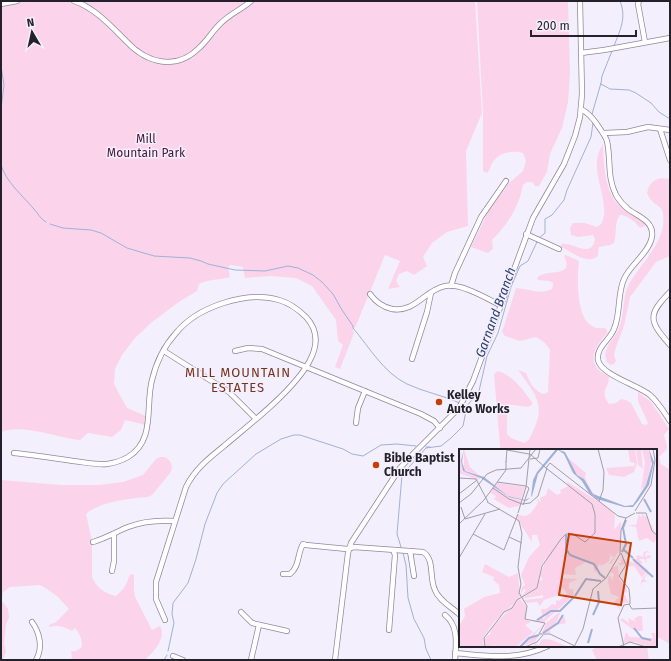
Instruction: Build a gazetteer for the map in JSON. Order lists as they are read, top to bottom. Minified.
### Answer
{"districts":["MILL MOUNTAIN ESTATES"],"water":["Garnand Branch"],"parks":["Mill Mountain Park"],"places":["Kelley Auto Works","Bible Baptist Church"],"scale_bar":"200 m","north":"top"}
